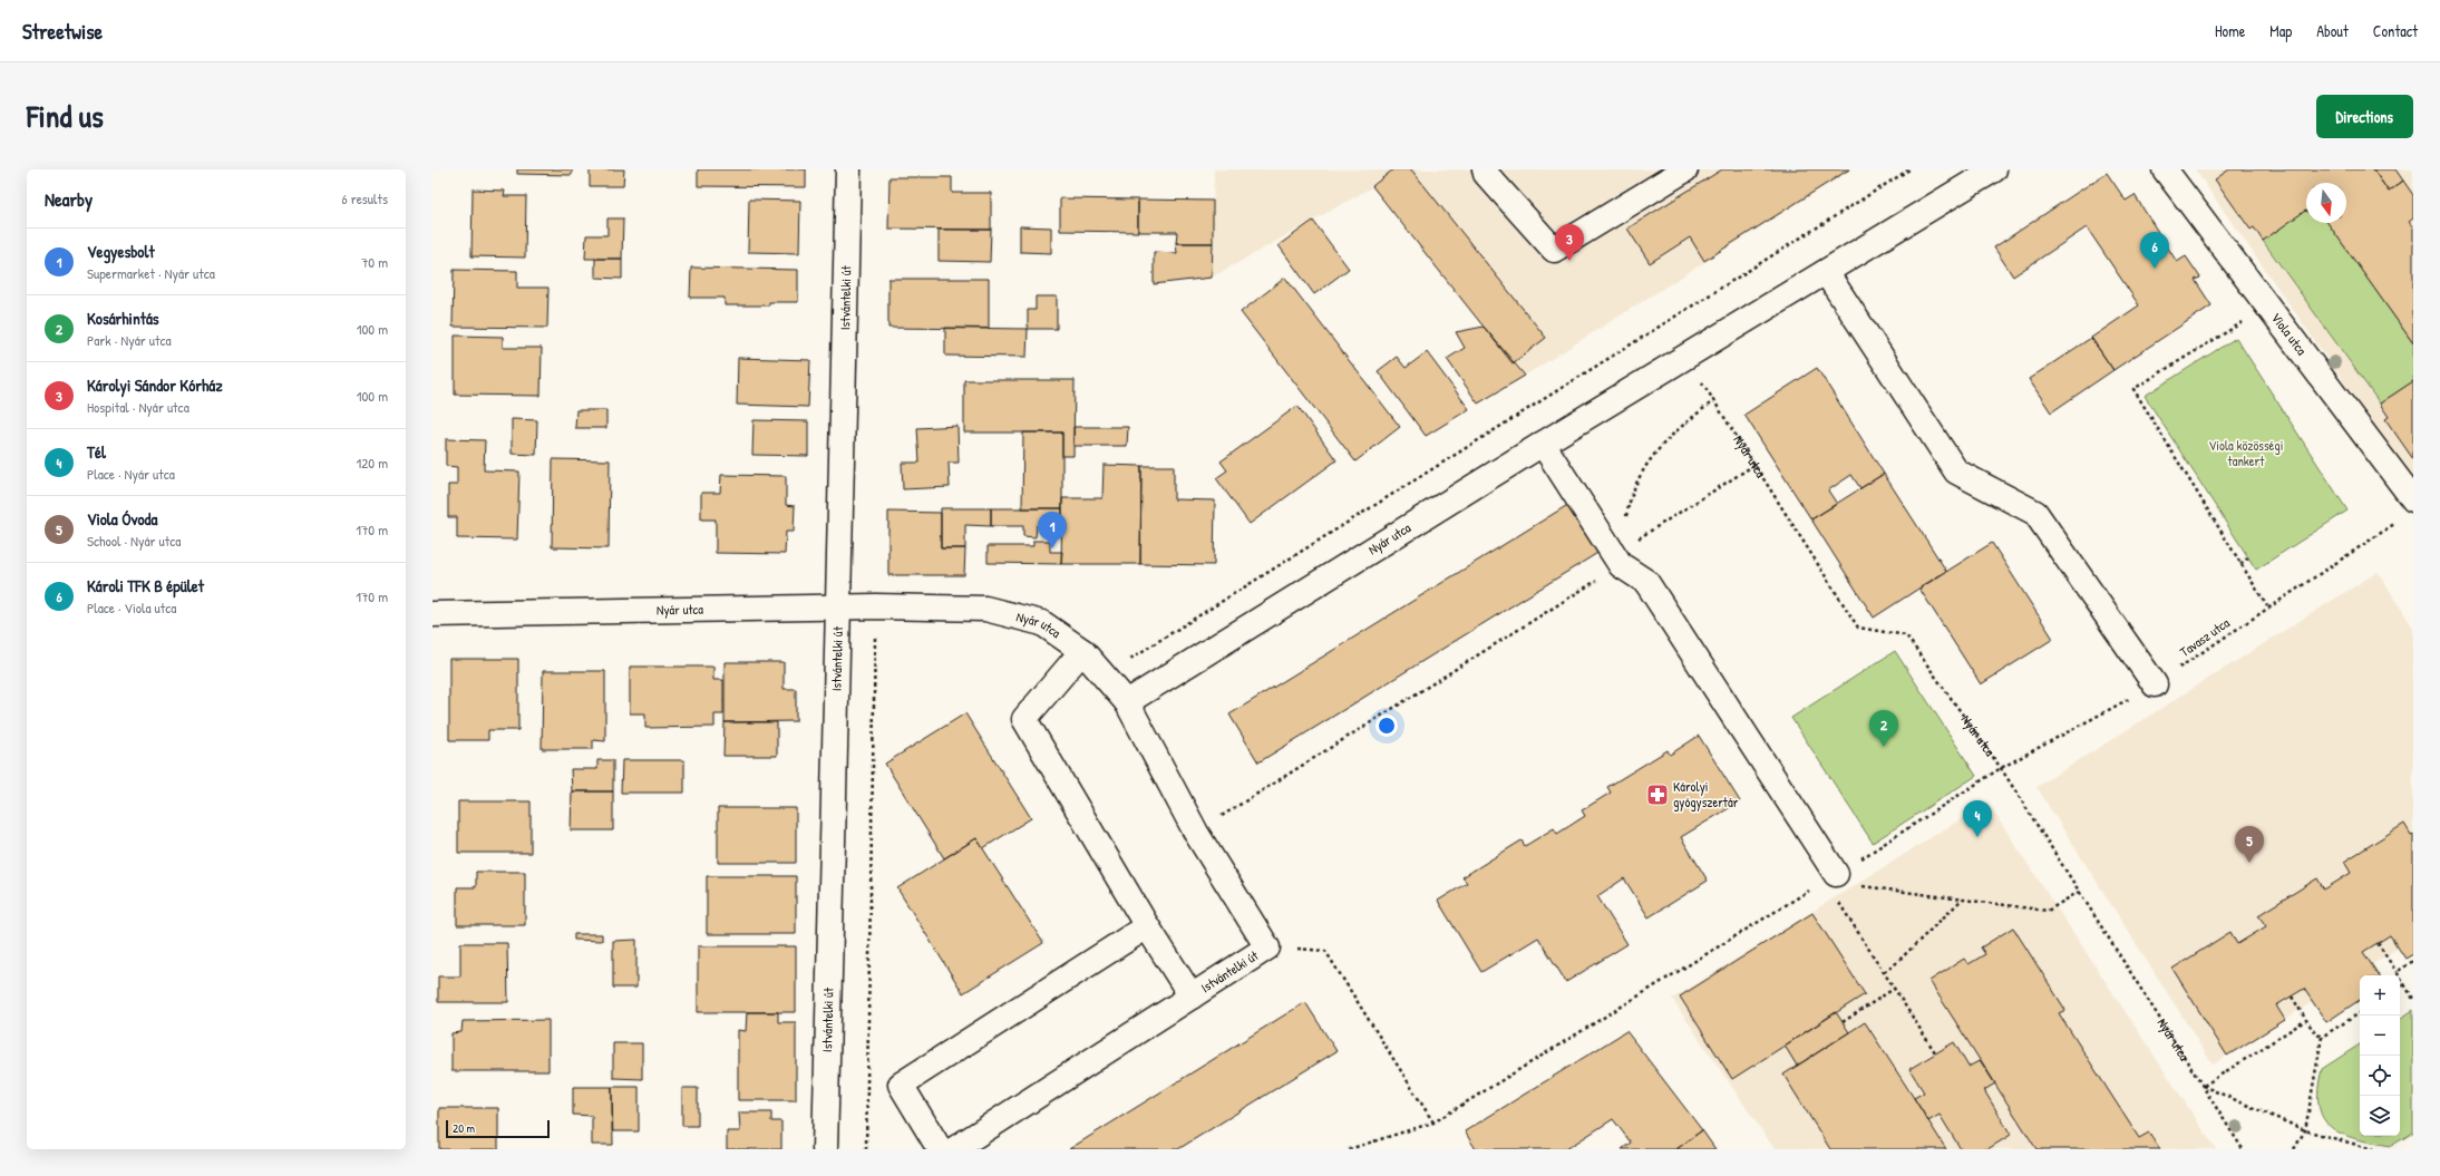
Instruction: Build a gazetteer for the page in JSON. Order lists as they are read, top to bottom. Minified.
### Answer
{"streets":{"street":["Istvántelki út","Viola utca","Nyár utca"],"path":["Tavasz utca"]},"crossings":[["Istvántelki út","Nyár utca"],["Nyár utca","Tavasz utca"]],"parks":["Viola közösségi tankert"],"places":{"pharmacy":["Károlyi gyógyszertár"]},"scale_bar":"20 m","north":"bottom","page":{"header":"Streetwise","nav":["Home","Map","About","Contact"],"title":"Find us","buttons":"Directions","heading":["Nearby","6 results"],"pins":["3","6","1","2","4","5"],"list":[{"mark":"1","name":"Vegyesbolt","note":"Supermarket · Nyár utca","value":"70 m"},{"mark":"2","name":"Kosárhintás","note":"Park · Nyár utca","value":"100 m"},{"mark":"3","name":"Károlyi Sándor Kórház","note":"Hospital · Nyár utca","value":"100 m"},{"mark":"4","name":"Tél","note":"Place · Nyár utca","value":"120 m"},{"mark":"5","name":"Viola Óvoda","note":"School · Nyár utca","value":"170 m"},{"mark":"6","name":"Károli TFK B épület","note":"Place · Viola utca","value":"170 m"}],"map_buttons":["+","−"],"scale":"20 m"}}
